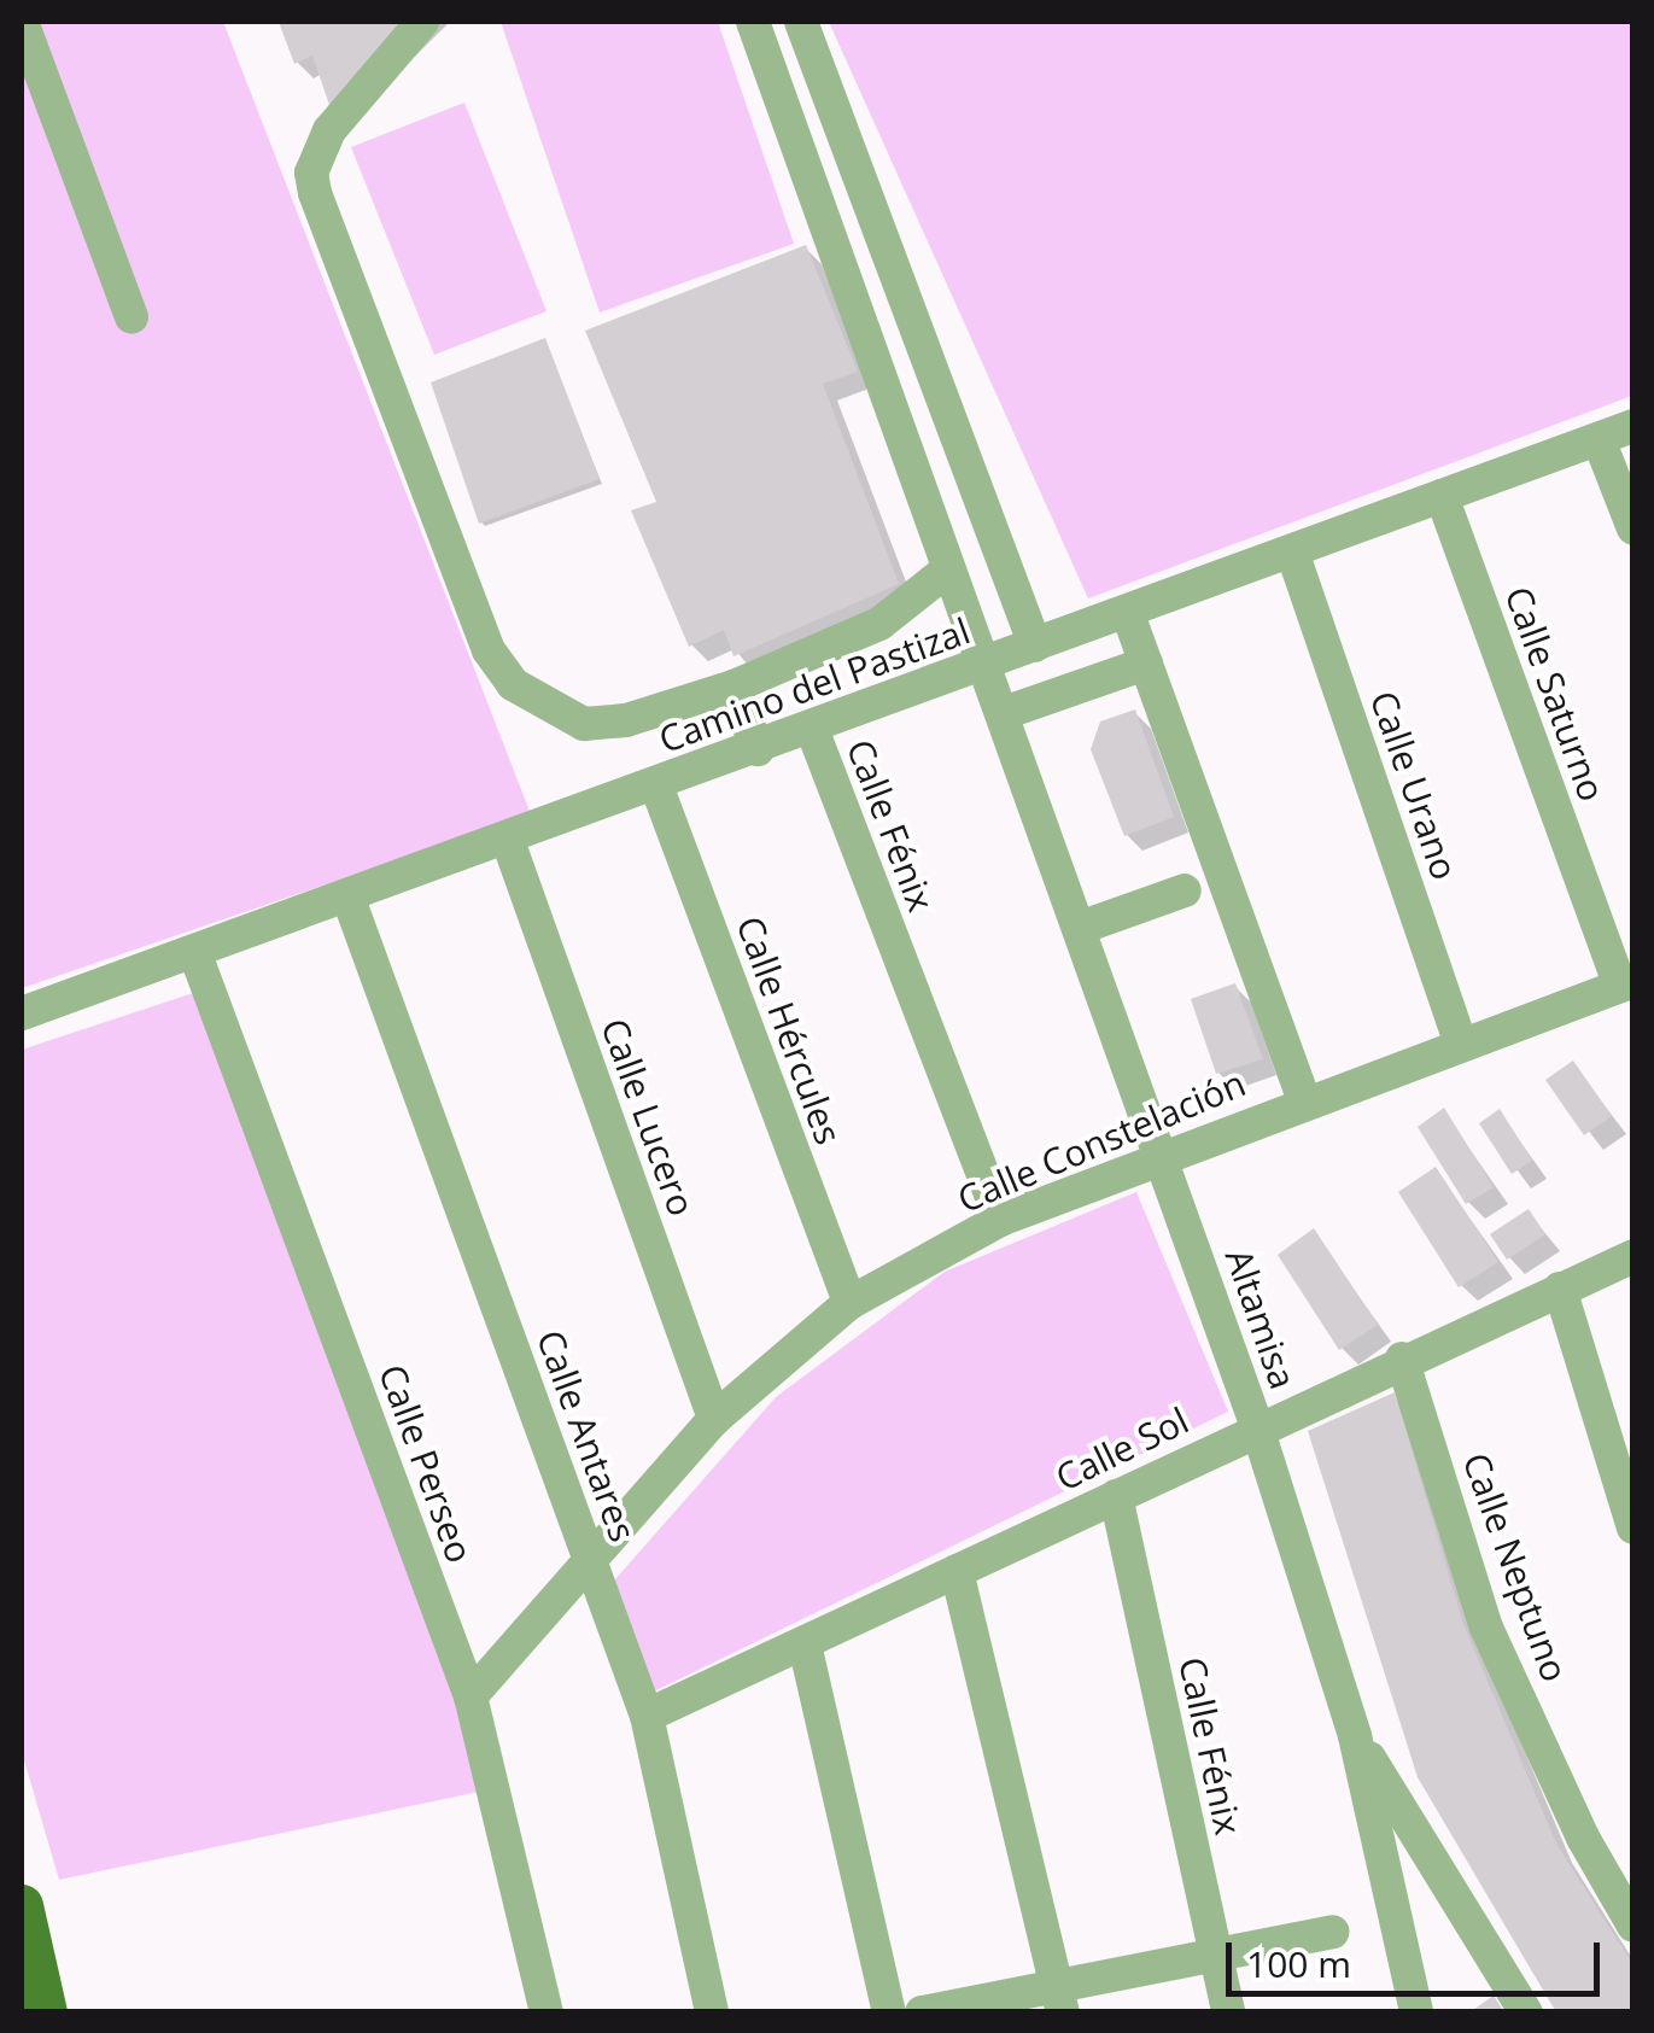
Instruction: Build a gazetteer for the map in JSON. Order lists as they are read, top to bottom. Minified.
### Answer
{"streets":{"street":["Camino del Pastizal","Calle Saturno","Calle Urano","Calle Fénix","Calle Hércules","Calle Lucero","Calle Constelación","Altamisa","Calle Antares","Calle Sol","Calle Perseo","Calle Neptuno"]},"crossings":[["Camino del Pastizal","Calle Saturno"],["Camino del Pastizal","Calle Urano"],["Camino del Pastizal","Calle Fénix"],["Camino del Pastizal","Calle Hércules"],["Camino del Pastizal","Calle Lucero"],["Camino del Pastizal","Altamisa"],["Camino del Pastizal","Calle Antares"],["Camino del Pastizal","Calle Perseo"],["Calle Saturno","Calle Constelación"],["Calle Urano","Calle Constelación"],["Calle Fénix","Calle Constelación"],["Calle Fénix","Calle Sol"],["Calle Hércules","Calle Constelación"],["Calle Lucero","Calle Constelación"],["Calle Constelación","Altamisa"],["Calle Constelación","Calle Antares"],["Calle Constelación","Calle Perseo"],["Altamisa","Calle Sol"],["Calle Antares","Calle Sol"],["Calle Sol","Calle Neptuno"]],"scale_bar":"100 m"}
